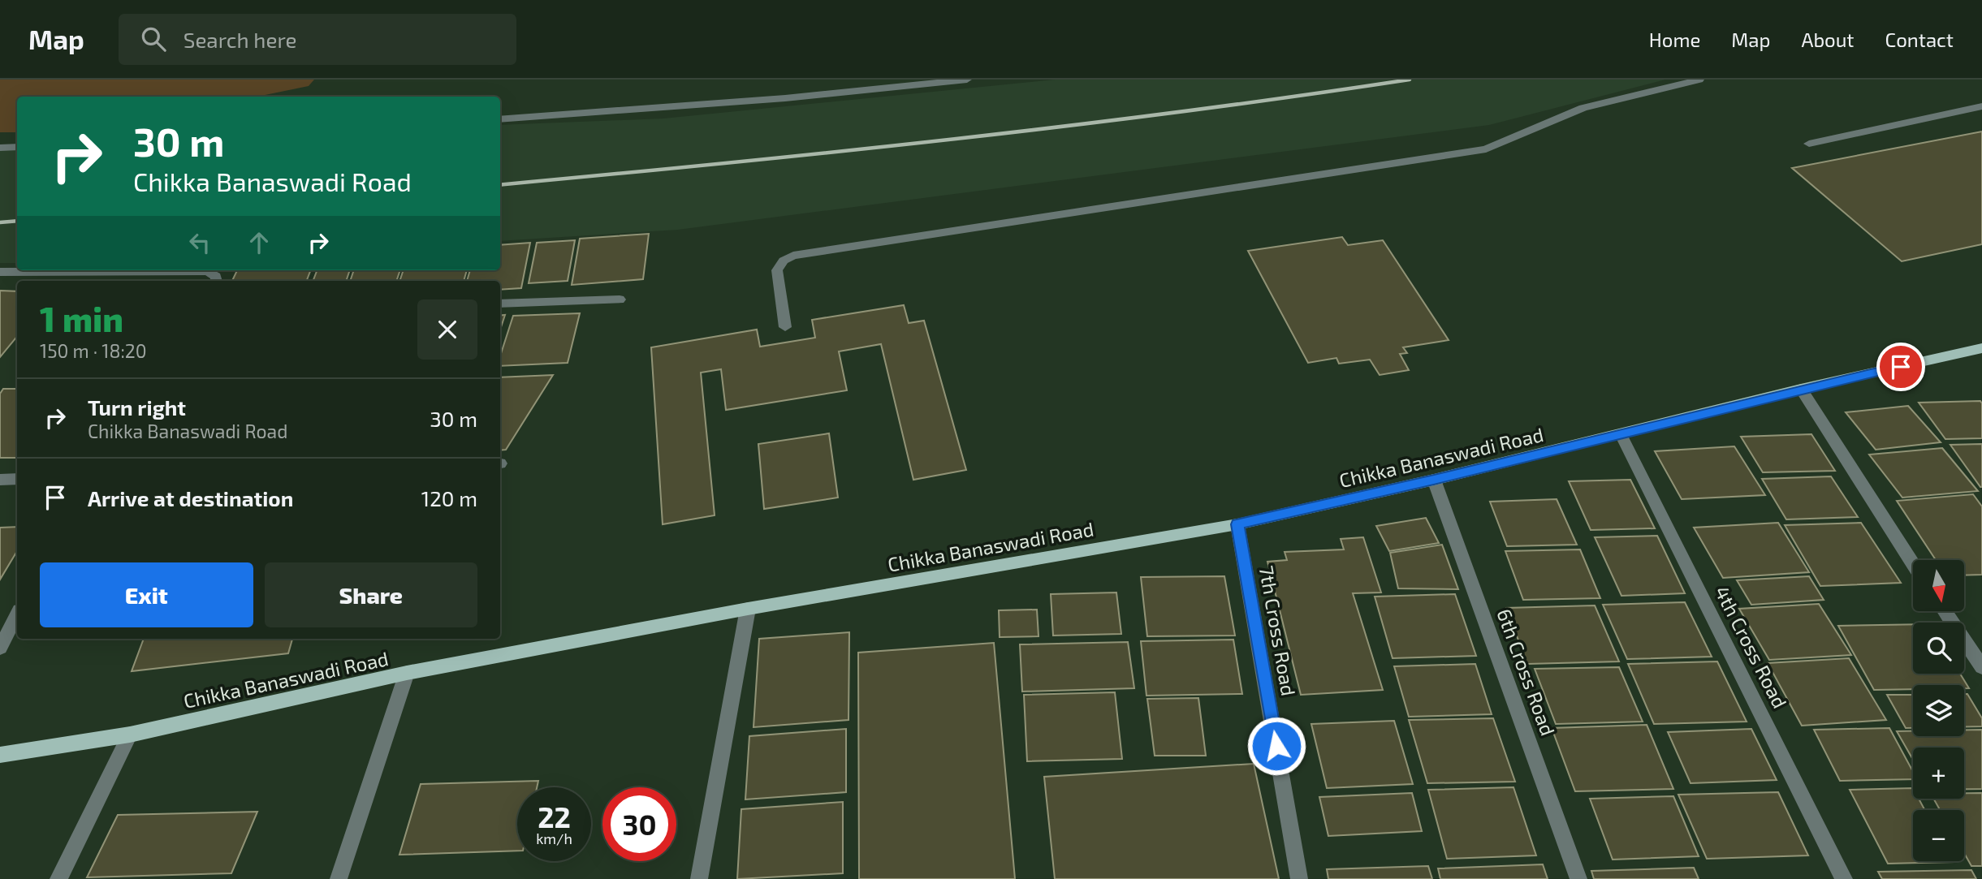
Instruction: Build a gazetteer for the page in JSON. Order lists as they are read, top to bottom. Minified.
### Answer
{"streets":{"main road":["Chikka Banaswadi Road"],"street":["7th Cross Road","4th Cross Road","6th Cross Road"]},"crossings":[["Chikka Banaswadi Road","7th Cross Road"],["Chikka Banaswadi Road","4th Cross Road"],["Chikka Banaswadi Road","6th Cross Road"]],"north":"bottom","page":{"header":"Map","search":"Search here","nav":["Home","Map","About","Contact"],"turn":["30 m","Chikka Banaswadi Road"],"heading":["1 min","150 m · 18:20"],"list":[{"name":"Turn right","note":"Chikka Banaswadi Road","value":"30 m"},{"name":"Arrive at destination","value":"120 m"}],"buttons":["Exit","Share"],"map_buttons":["+","−"],"speed":"22 km/h","limit":"30"}}
